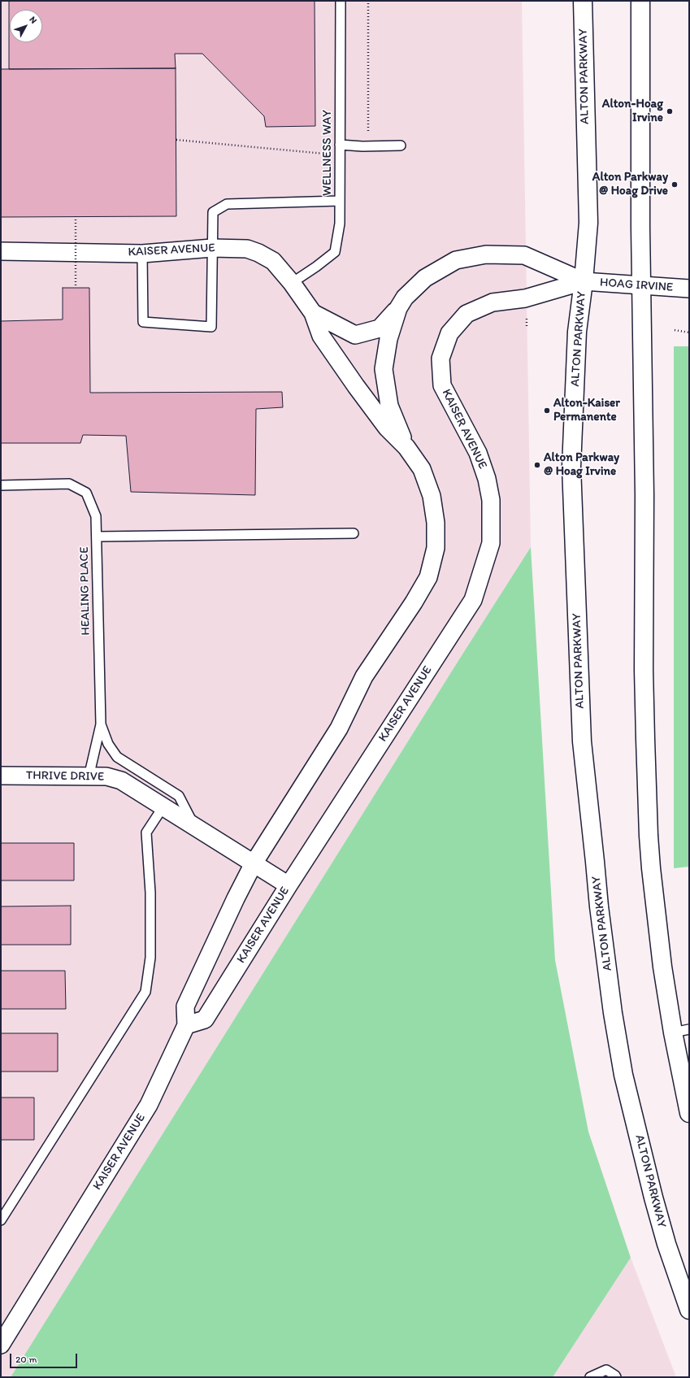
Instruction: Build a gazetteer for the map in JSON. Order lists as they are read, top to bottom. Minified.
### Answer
{"streets":{"main road":["ALTON PARKWAY"],"street":["KAISER AVENUE","HOAG IRVINE","THRIVE DRIVE"],"lane":["WELLNESS WAY","HEALING PLACE"]},"crossings":[["ALTON PARKWAY","KAISER AVENUE"],["ALTON PARKWAY","HOAG IRVINE"],["WELLNESS WAY","KAISER AVENUE"],["KAISER AVENUE","HOAG IRVINE"],["KAISER AVENUE","THRIVE DRIVE"],["HEALING PLACE","THRIVE DRIVE"]],"places":["Alton-Hoag Irvine","Alton Parkway @ Hoag Drive","Alton-Kaiser Permanente","Alton Parkway @ Hoag Irvine"],"scale_bar":"20 m","north":"top right"}
